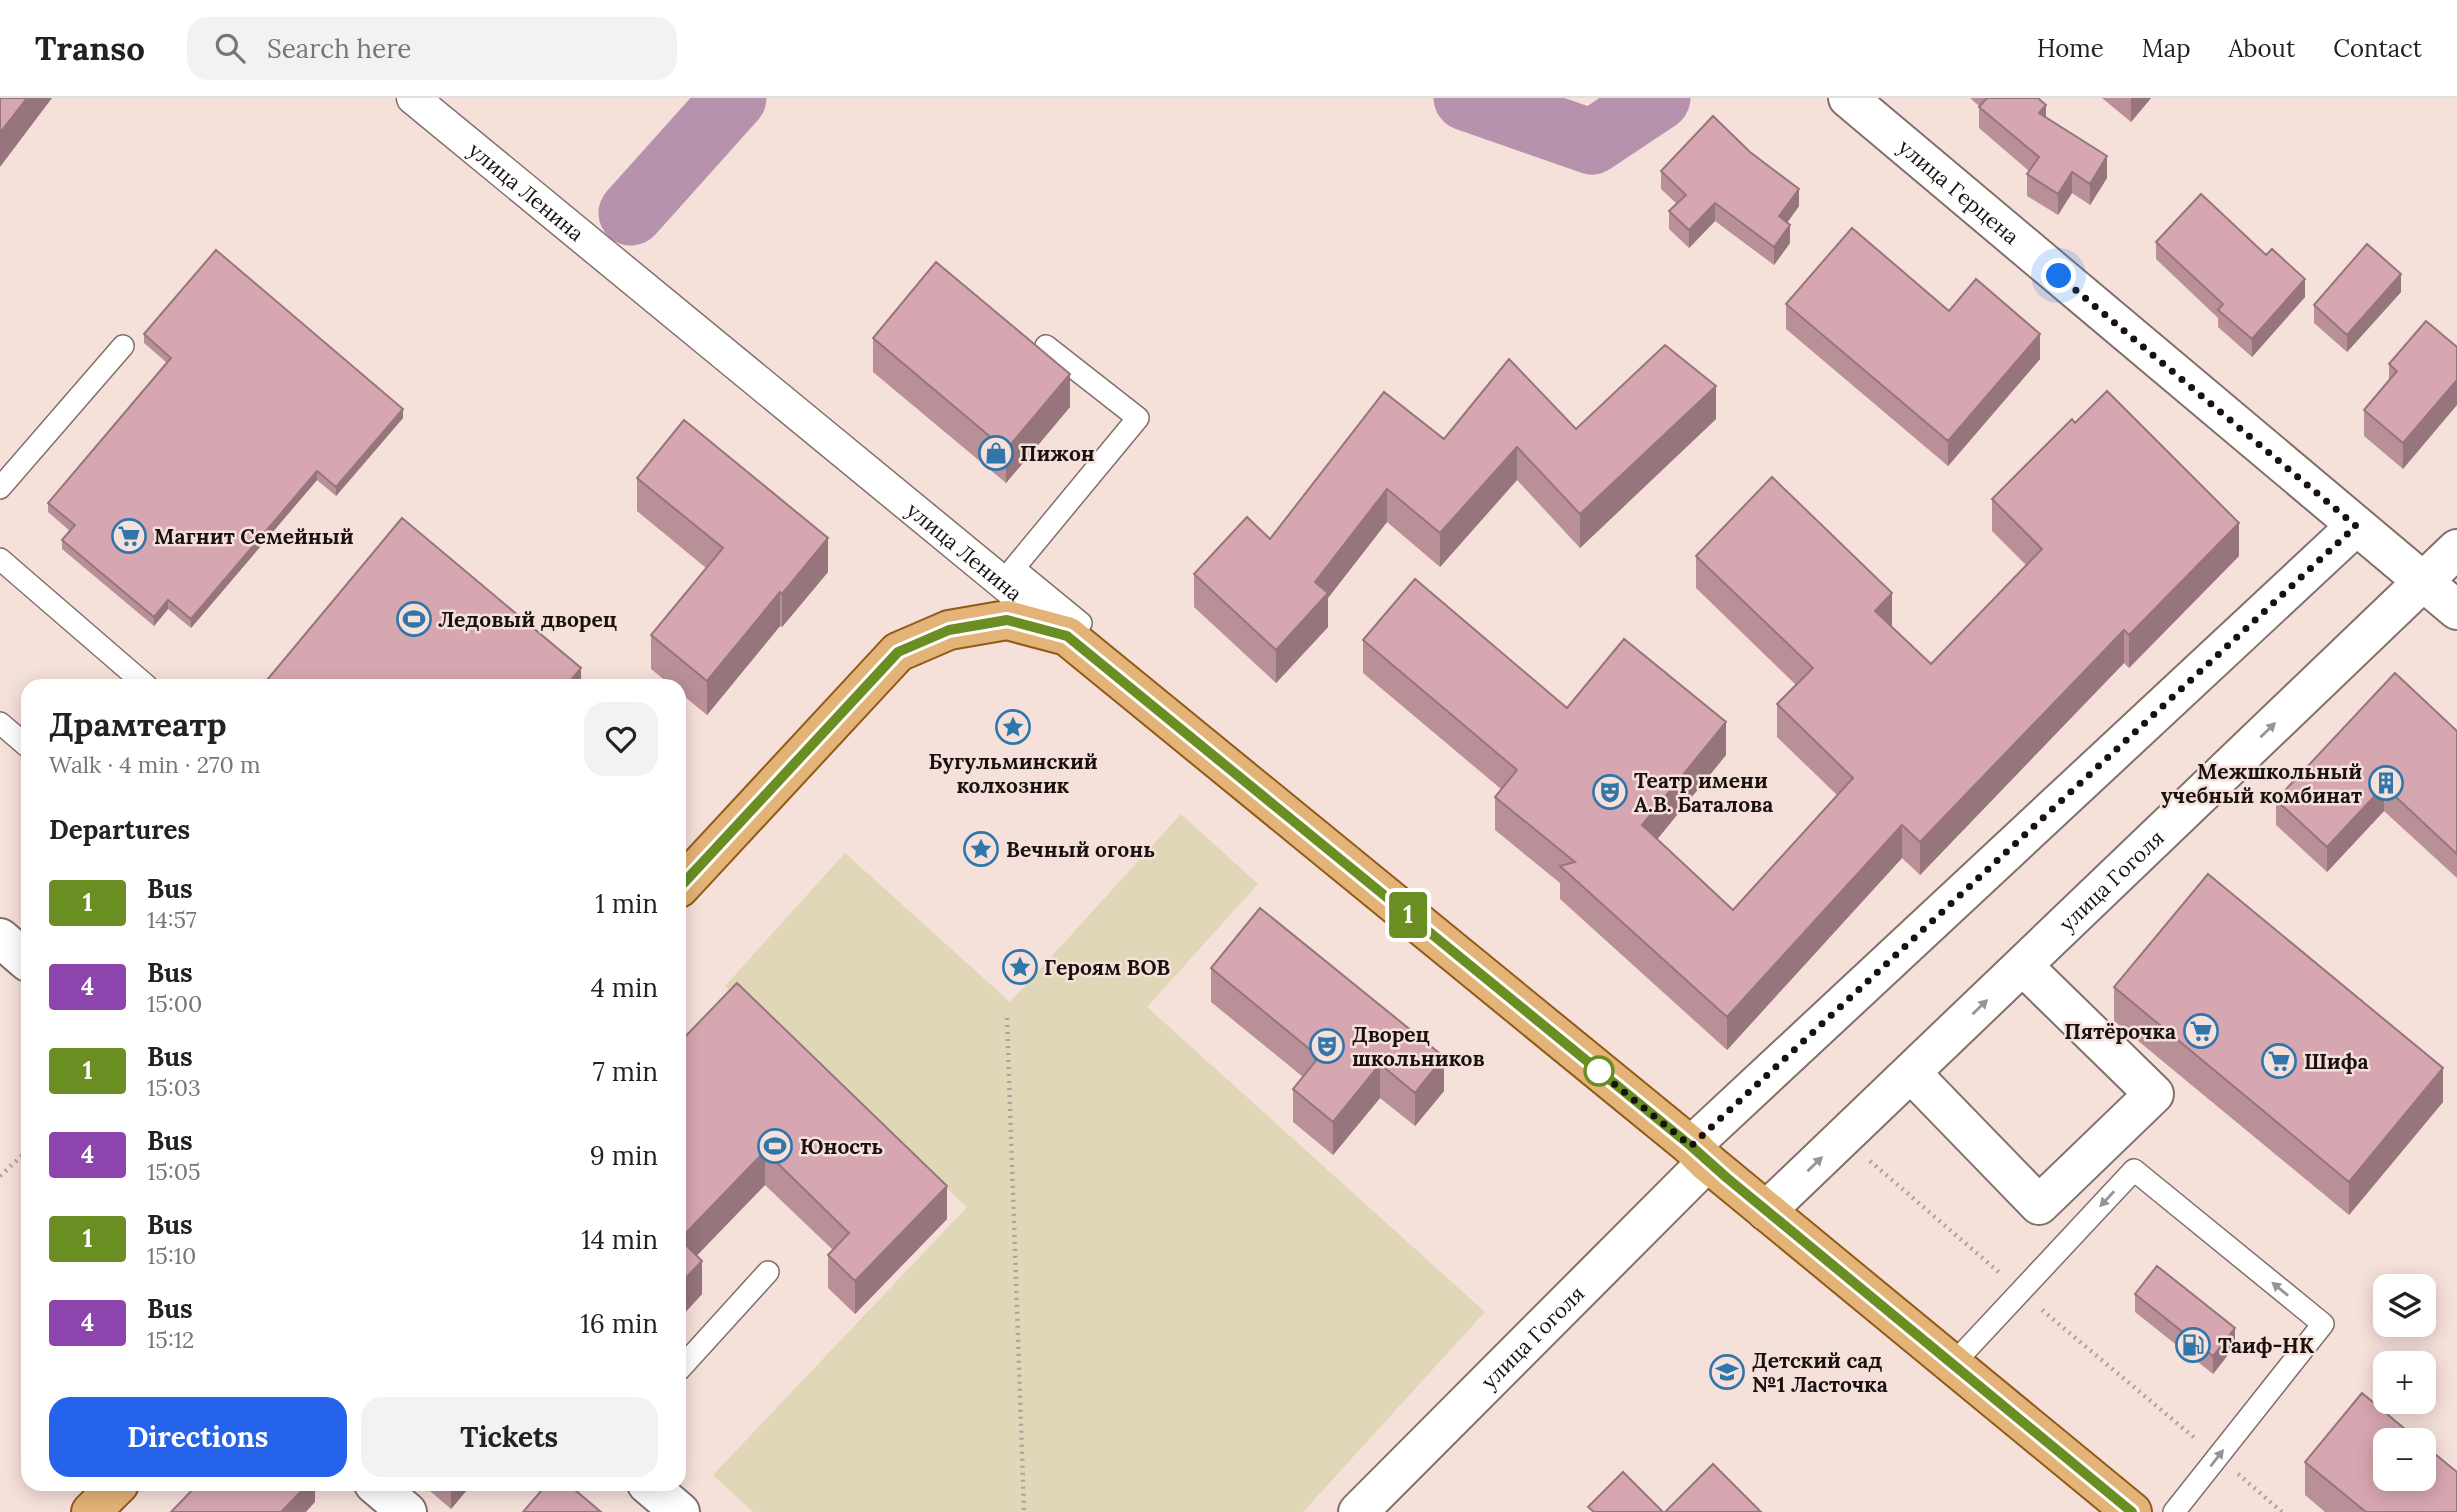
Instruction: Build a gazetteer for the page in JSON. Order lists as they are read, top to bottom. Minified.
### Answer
{"streets":{"main road":["улица Ленина"],"street":["улица Герцена","улица Гоголя"]},"crossings":[["улица Ленина","улица Гоголя"],["улица Герцена","улица Гоголя"]],"places":{"shop":["Пижон"],"supermarket":["Магнит Семейный","Пятёрочка","Шифа"],"sports":["Ледовый дворец","Юность"],"place":["Бугульминский колхозник","Вечный огонь","Героям ВОВ"],"building":["Межшкольный учебный комбинат"],"theatre":["Театр имени А.В. Баталова","Дворец школьников"],"fuel station":["Таиф-НК"],"school or university":["Детский сад №1 Ласточка"]},"lines":["bus line 1"],"page":{"header":"Transo","search":"Search here","nav":["Home","Map","About","Contact"],"on_map":"1","heading":[["Драмтеатр","Walk · 4 min · 270 m"],"Departures"],"list":[{"mark":"1","name":"Bus","note":"14:57","value":"1 min"},{"mark":"4","name":"Bus","note":"15:00","value":"4 min"},{"mark":"1","name":"Bus","note":"15:03","value":"7 min"},{"mark":"4","name":"Bus","note":"15:05","value":"9 min"},{"mark":"1","name":"Bus","note":"15:10","value":"14 min"},{"mark":"4","name":"Bus","note":"15:12","value":"16 min"}],"map_buttons":["+","−"],"buttons":["Directions","Tickets"]}}
